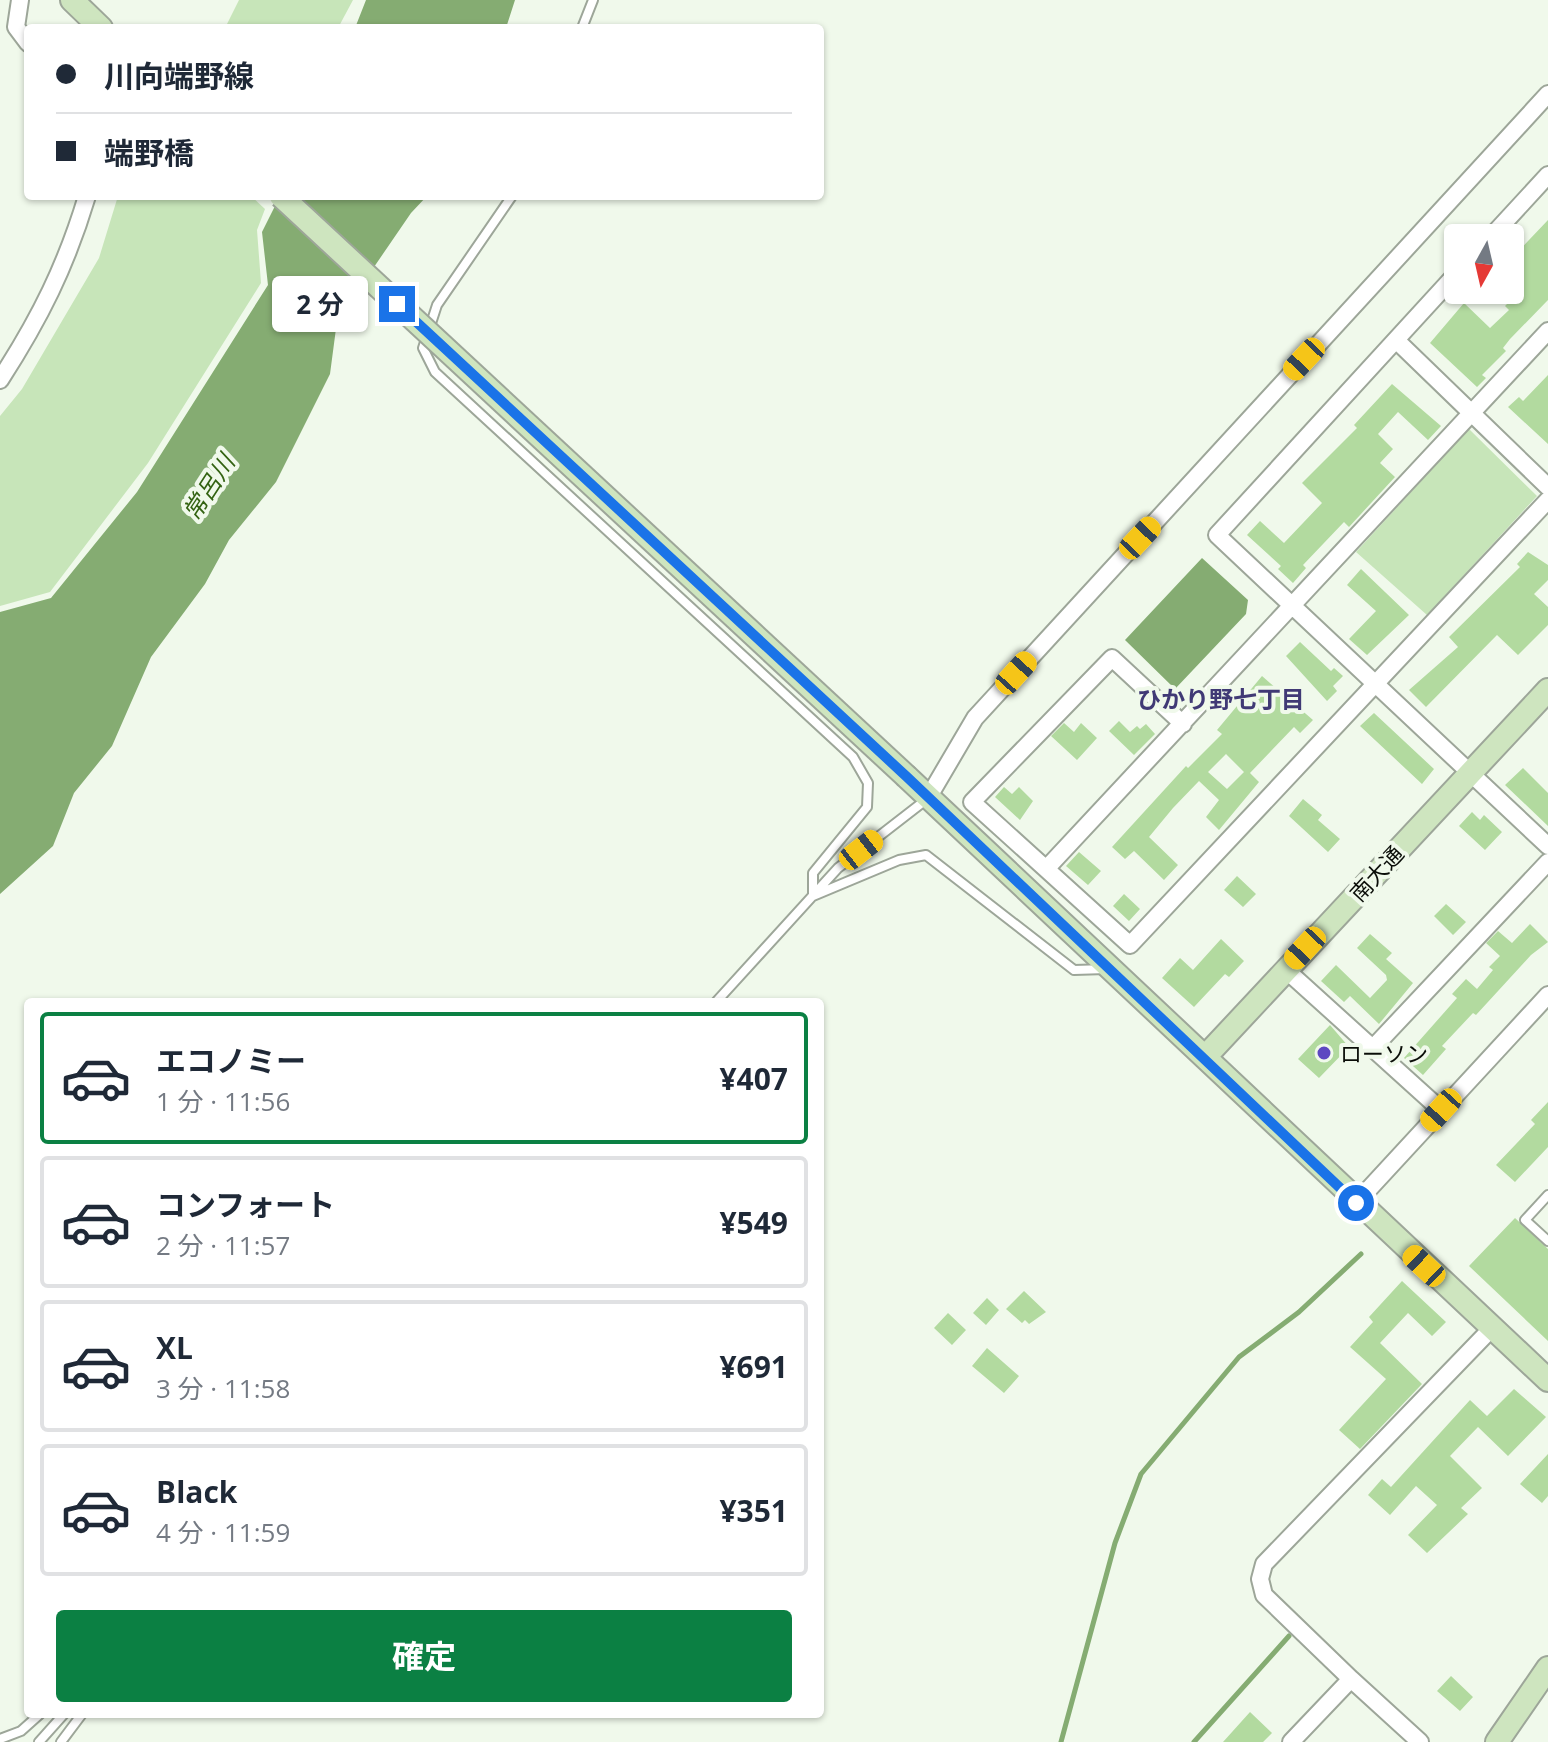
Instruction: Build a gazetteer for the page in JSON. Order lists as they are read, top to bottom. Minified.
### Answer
{"streets":{"main road":["南大通"]},"districts":["ひかり野七丁目"],"water":["常呂川"],"places":["ローソン"],"north":"bottom","page":{"banner":["川向端野線","端野橋"],"bubble":"2 分","list":[{"name":"エコノミー","note":"1 分 · 11:56","value":"¥407"},{"name":"コンフォート","note":"2 分 · 11:57","value":"¥549"},{"name":"XL","note":"3 分 · 11:58","value":"¥691"},{"name":"Black","note":"4 分 · 11:59","value":"¥351"}],"buttons":"確定"}}
